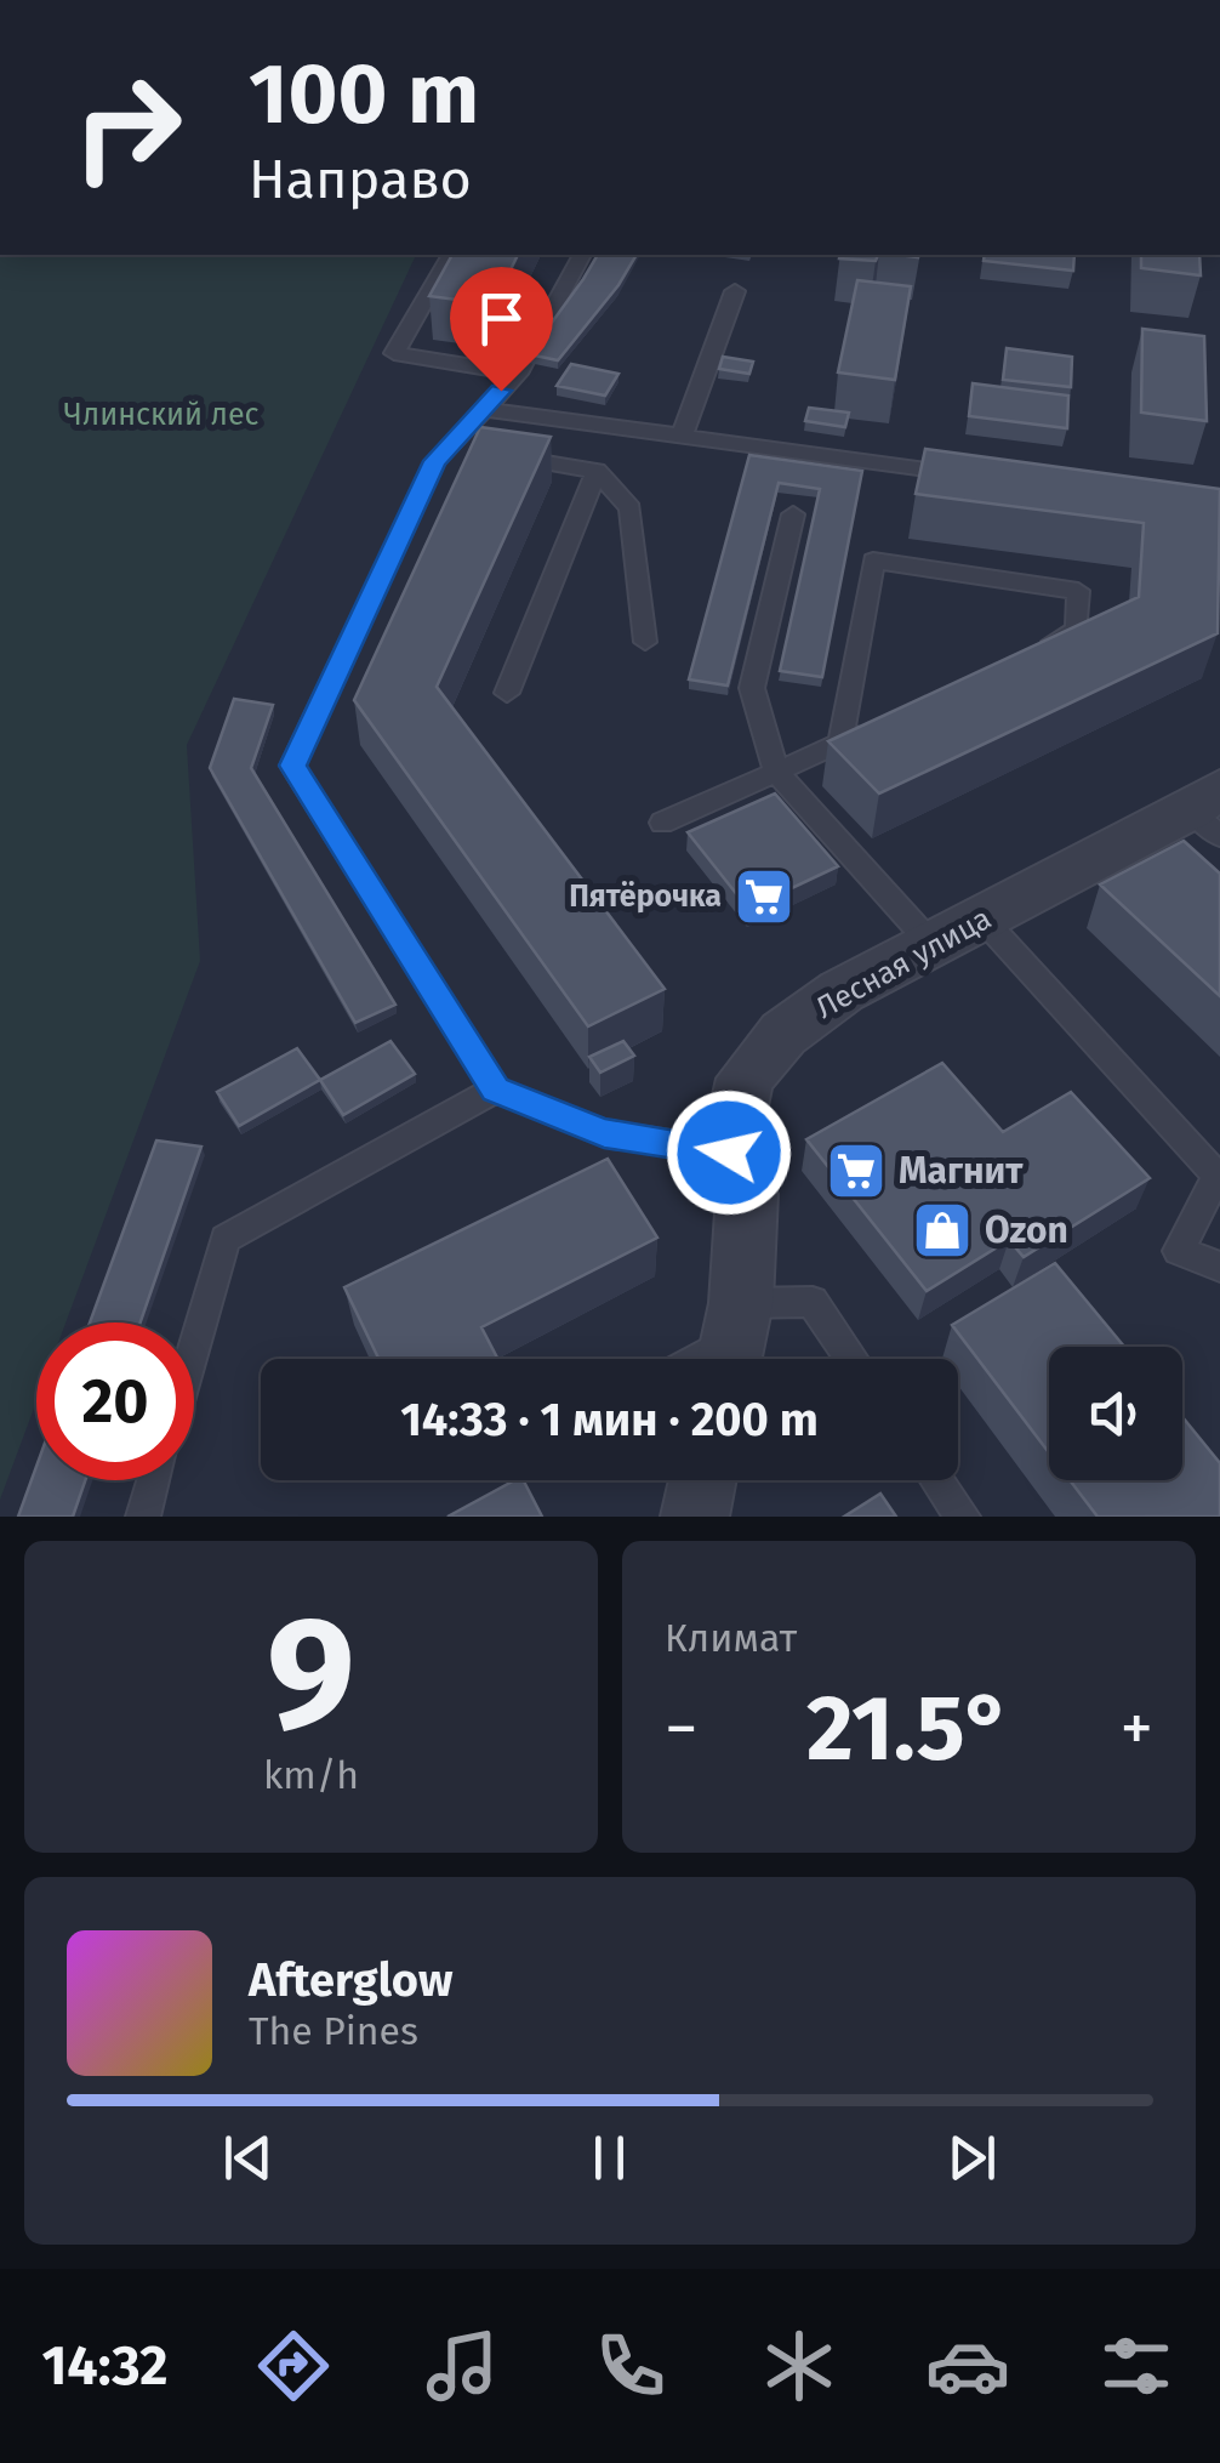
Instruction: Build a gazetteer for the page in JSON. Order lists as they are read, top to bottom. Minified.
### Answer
{"streets":{"street":["Лесная улица"]},"parks":["Члинский лес"],"places":{"supermarket":["Пятёрочка","Магнит"],"shop":["Ozon"]},"page":{"turn":["100 m","Направо"],"limit":"20","trip":"14:33 · 1 мин · 200 m","tile":[["9","km/h"],"Климат"],"heat":["−","21.5°","+"],"song":["Afterglow","The Pines"],"tabs":"14:32"}}
